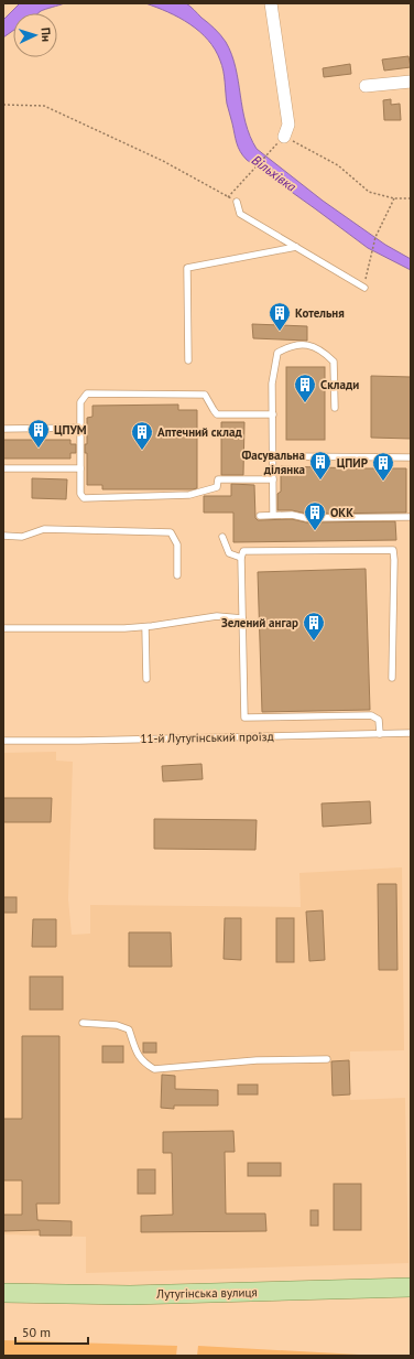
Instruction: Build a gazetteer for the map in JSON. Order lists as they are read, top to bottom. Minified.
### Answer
{"streets":{"main road":["Лутугінська вулиця"],"lane":["11-й Лутугінський проїзд"]},"water":["Вільхівка"],"places":{"building":["Котельня","Склади","ЦПУМ","Аптечний склад","Фасувальна ділянка","ЦПИР","ОКК","Зелений ангар"]},"scale_bar":"50 m","north":"right"}
